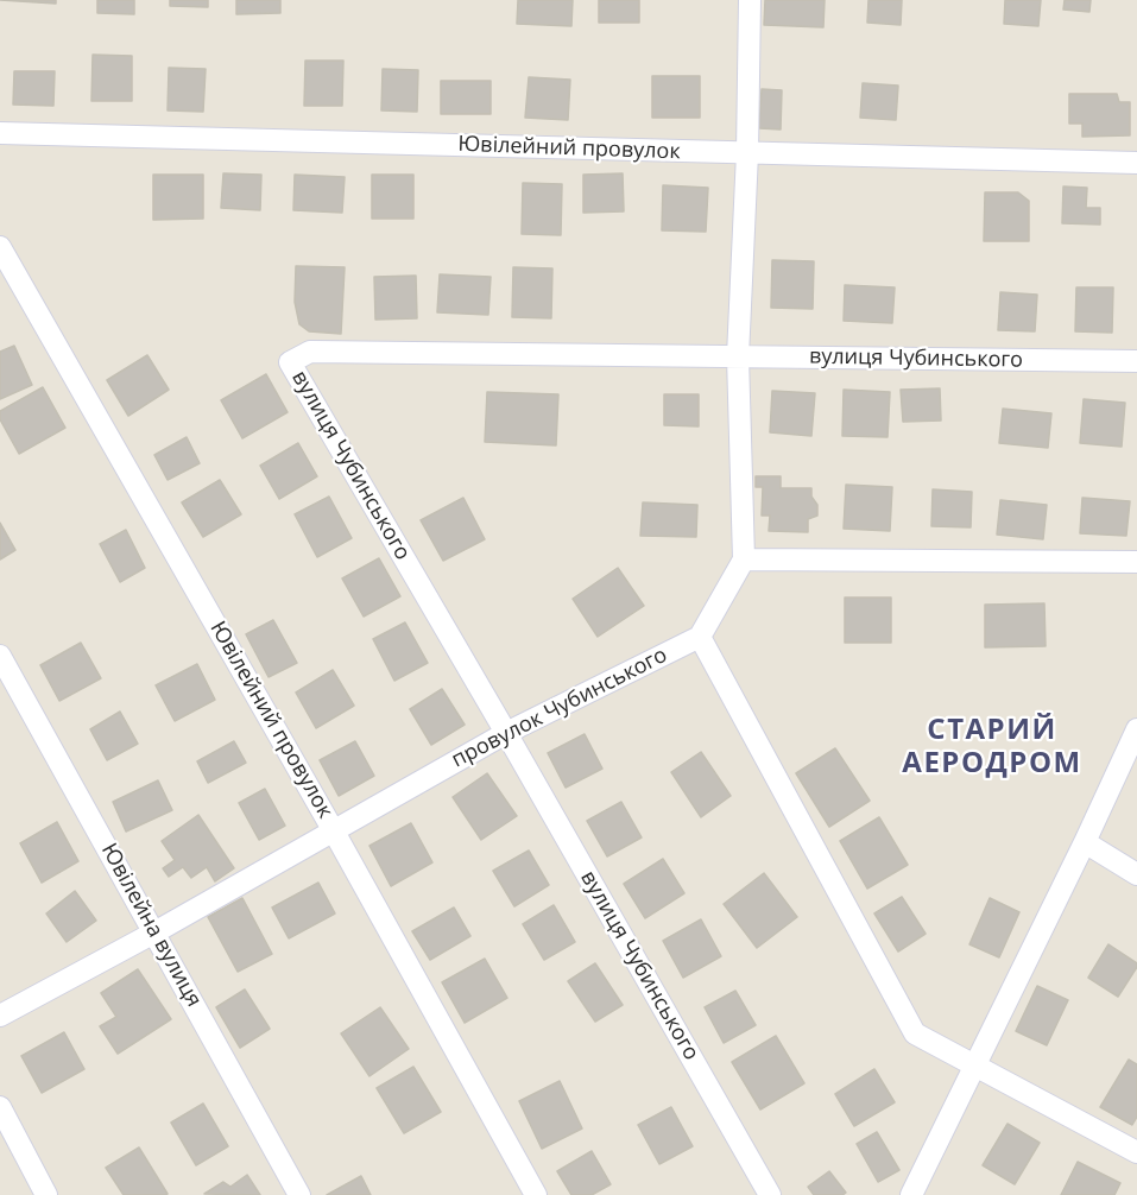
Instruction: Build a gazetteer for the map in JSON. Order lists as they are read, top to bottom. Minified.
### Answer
{"streets":{"street":["Ювілейний провулок","вулиця Чубинського","провулок Чубинського","Ювілейна вулиця"]},"crossings":[["Ювілейний провулок","провулок Чубинського"],["вулиця Чубинського","провулок Чубинського"],["провулок Чубинського","Ювілейна вулиця"]],"districts":["СТАРИЙ АЕРОДРОМ"]}
